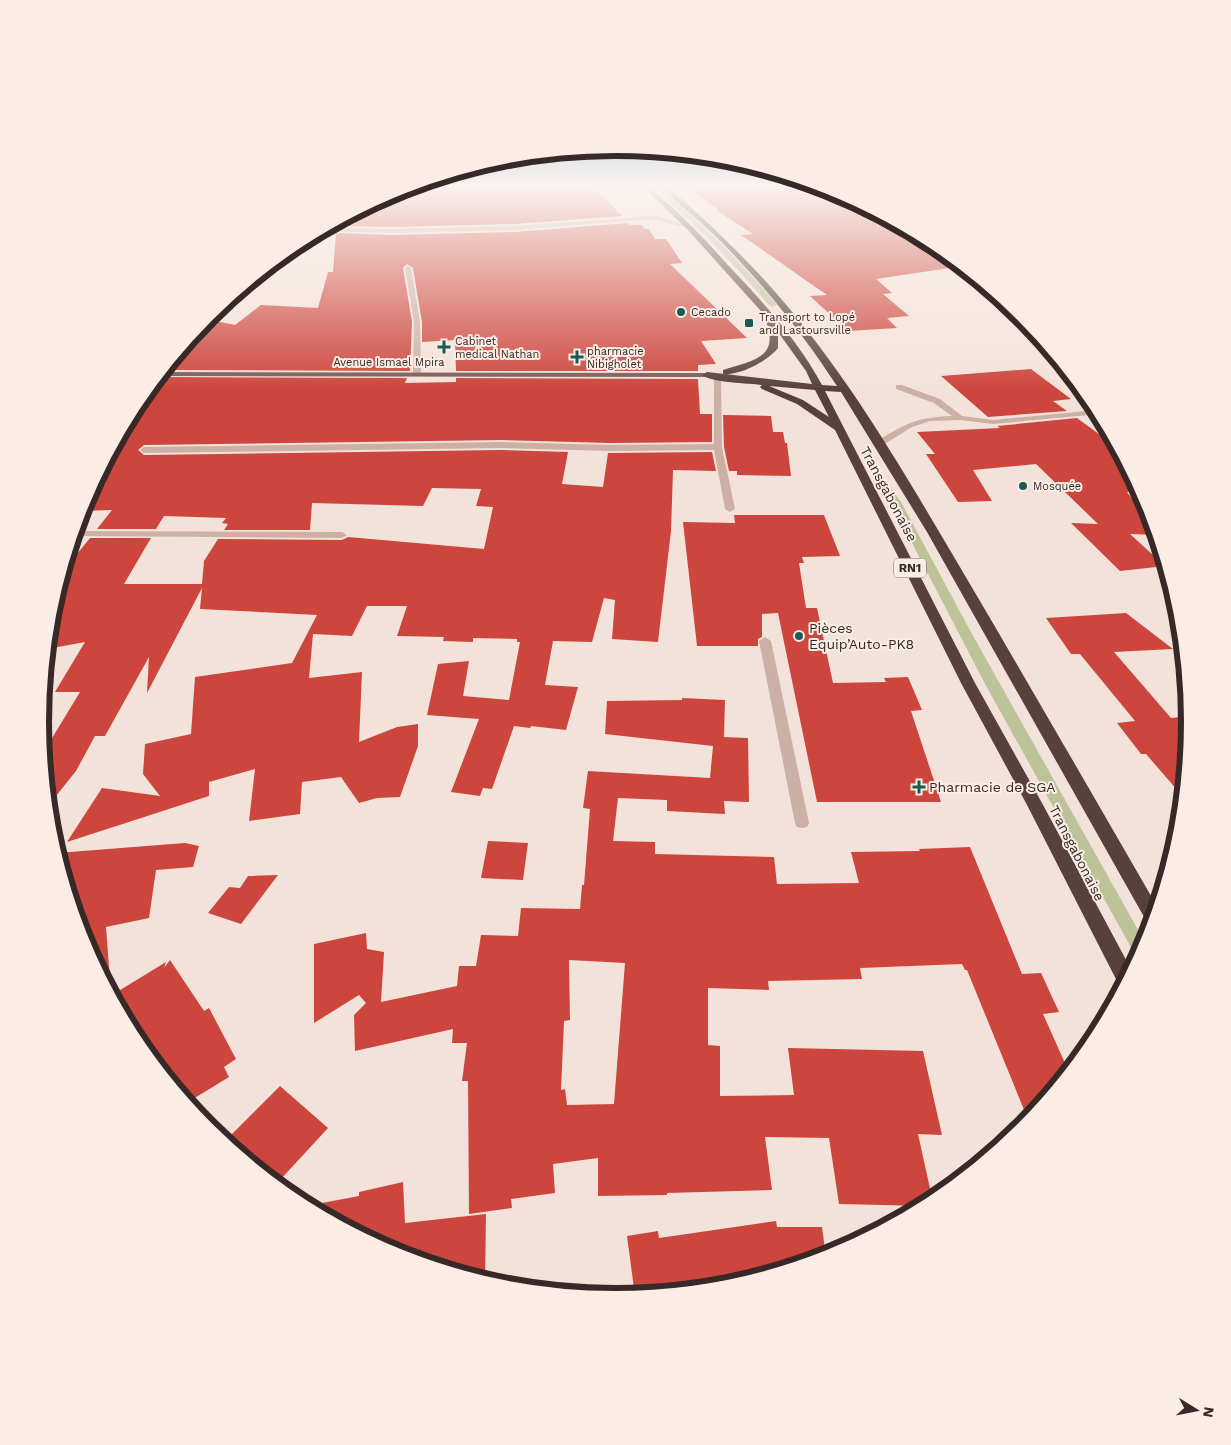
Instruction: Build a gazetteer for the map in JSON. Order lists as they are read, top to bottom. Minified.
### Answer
{"streets":{"highway":["Transgabonaise","RN1"],"main road":["Avenue Ismael Mpira"]},"places":{"other":["Cecado","Mosquée","Pièces Equip’Auto-PK8"],"transit":["Transport to Lopé and Lastoursville"],"health":["Cabinet medical Nathan","pharmacie Nibigholet","Pharmacie de SGA"]},"north":"right"}
